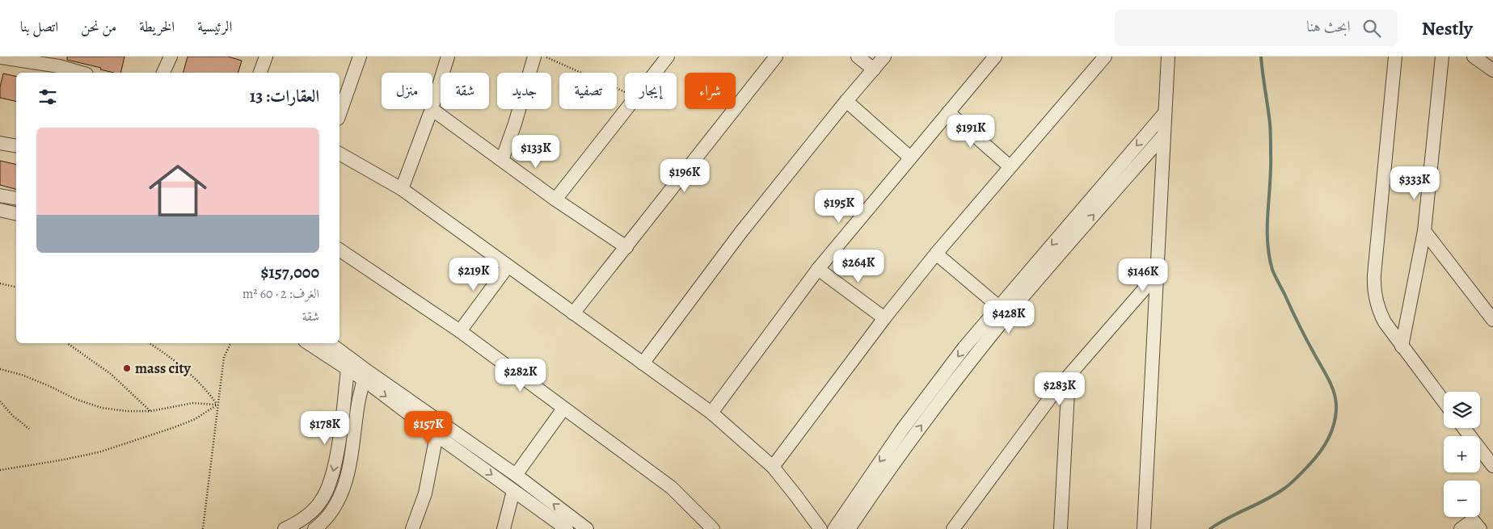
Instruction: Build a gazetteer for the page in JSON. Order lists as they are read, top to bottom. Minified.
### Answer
{"places":["mass city"],"page":{"header":"Nestly","search":"ابحث هنا","nav":["الرئيسية","الخريطة","من نحن","اتصل بنا"],"chip":["شراء","إيجار","تصفية","جديد","شقة","منزل"],"heading":"العقارات: 13","price":["$191K","$133K","$196K","$333K","$195K","$264K","$219K","$146K","$428K","$282K","$283K","$178K","$157K"],"list":[{"name":"$157,000","note":"الغرف: 2 · 60 m² · شقة"}],"map_buttons":["+","−"]}}
